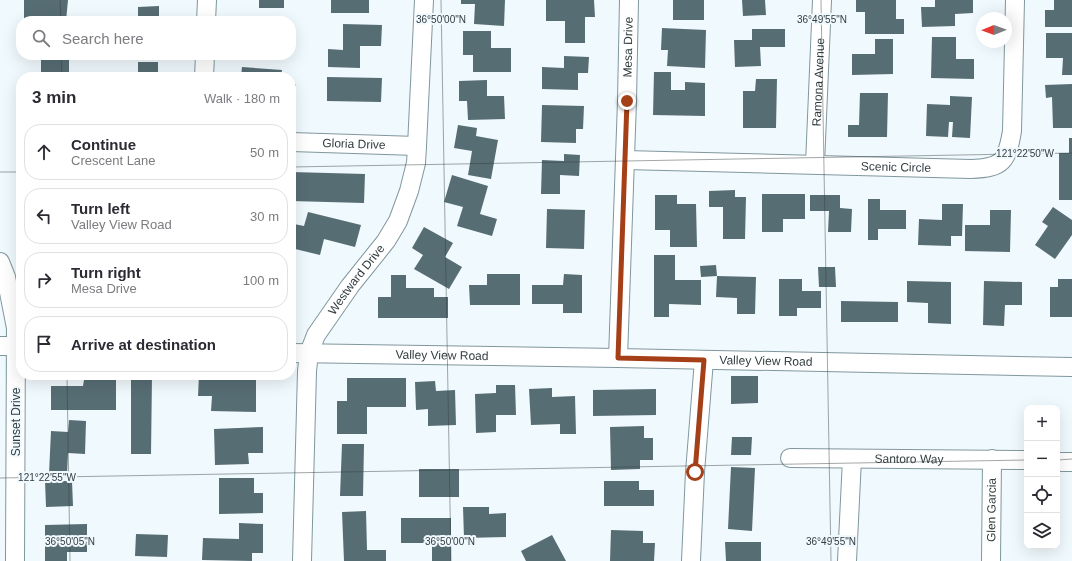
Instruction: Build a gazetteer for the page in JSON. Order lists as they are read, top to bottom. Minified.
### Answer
{"streets":{"street":["Mesa Drive","Ramona Avenue","Gloria Drive","Scenic Circle","Westward Drive","Valley View Road","Sunset Drive","Santoro Way","Glen Garcia"]},"crossings":[["Mesa Drive","Scenic Circle"],["Mesa Drive","Valley View Road"],["Ramona Avenue","Scenic Circle"],["Gloria Drive","Westward Drive"],["Westward Drive","Valley View Road"],["Santoro Way","Glen Garcia"]],"north":"left","page":{"search":"Search here","heading":["3 min","Walk · 180 m"],"list":[["Continue","Crescent Lane","50 m"],["Turn left","Valley View Road","30 m"],["Turn right","Mesa Drive","100 m"],"Arrive at destination"],"map_buttons":["+","−"]},"coordinates":["36°50'00\"N","36°49'55\"N","121°22'50\"W","121°22'55\"W","36°50'05\"N"]}
